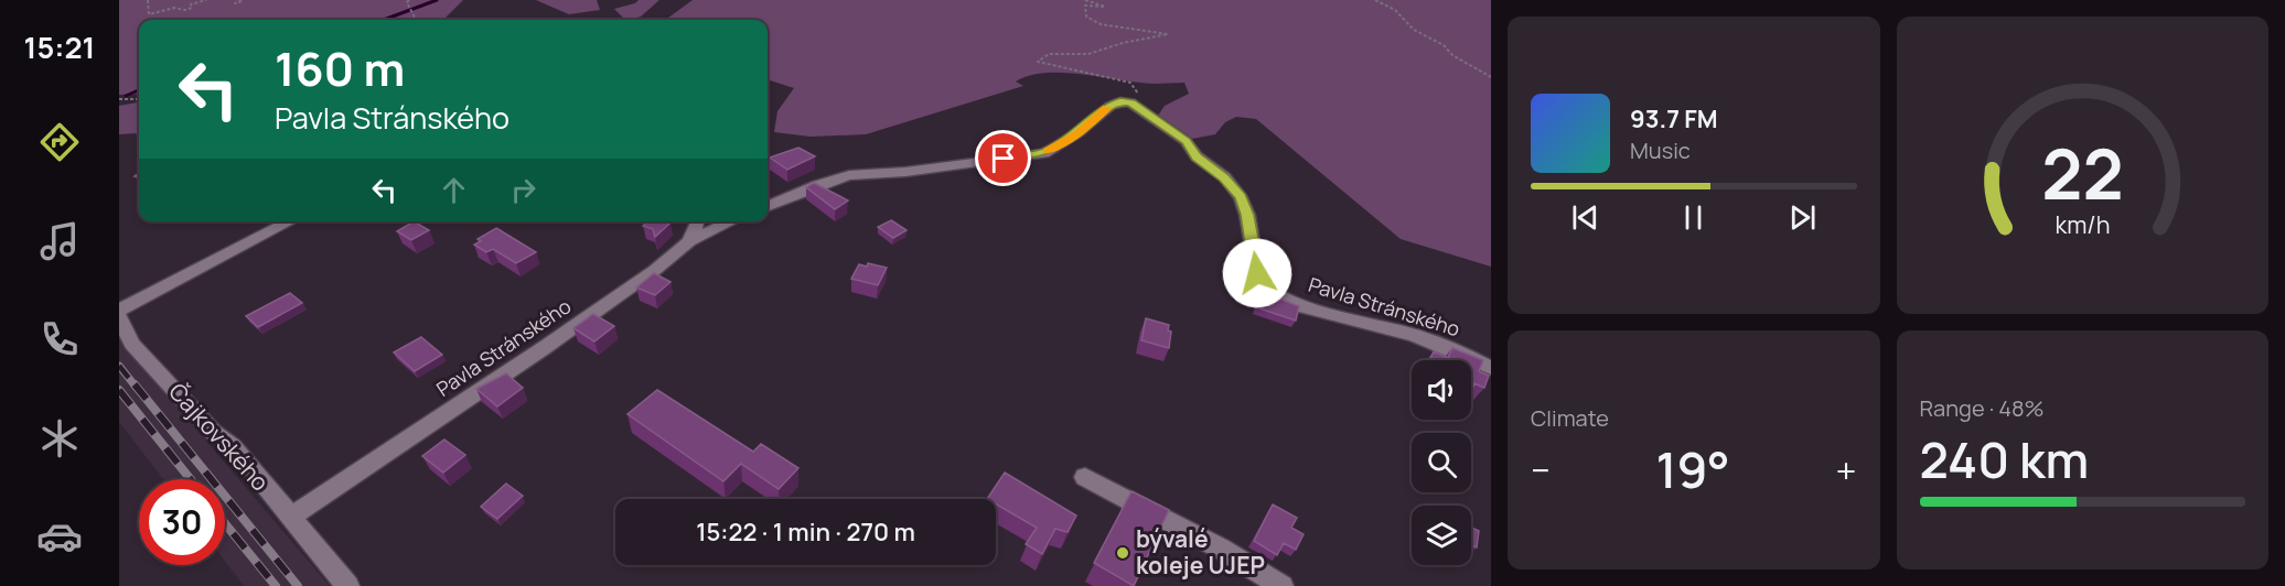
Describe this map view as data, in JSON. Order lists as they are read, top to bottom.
{
  "streets": {
    "street": ["Pavla Stránského", "Čajkovského"]
  },
  "crossings": [
    ["Pavla Stránského", "Čajkovského"]
  ],
  "places": ["bývalé koleje UJEP"],
  "page": {
    "tabs": "15:21",
    "turn": ["160 m", "Pavla Stránského"],
    "song": ["93.7 FM", "Music"],
    "tile": [
      "Climate",
      ["Range · 48%", "240 km"]
    ],
    "heat": ["−", "19°", "+"],
    "limit": "30",
    "trip": "15:22 · 1 min · 270 m",
    "gauge": ["22", "km/h"]
  }
}
